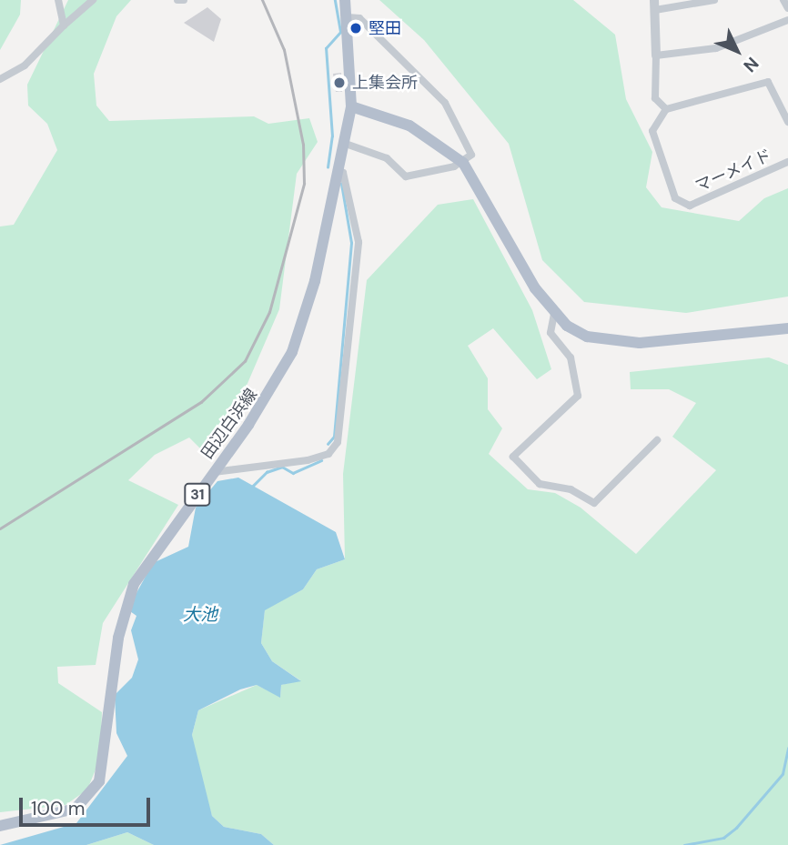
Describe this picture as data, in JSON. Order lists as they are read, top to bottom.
{
  "streets": {
    "main road": ["田辺白浜線", "31"],
    "street": ["マーメイド"]
  },
  "water": ["大池"],
  "places": ["堅田", "上集会所"],
  "scale_bar": "100 m",
  "north": "bottom right"
}
